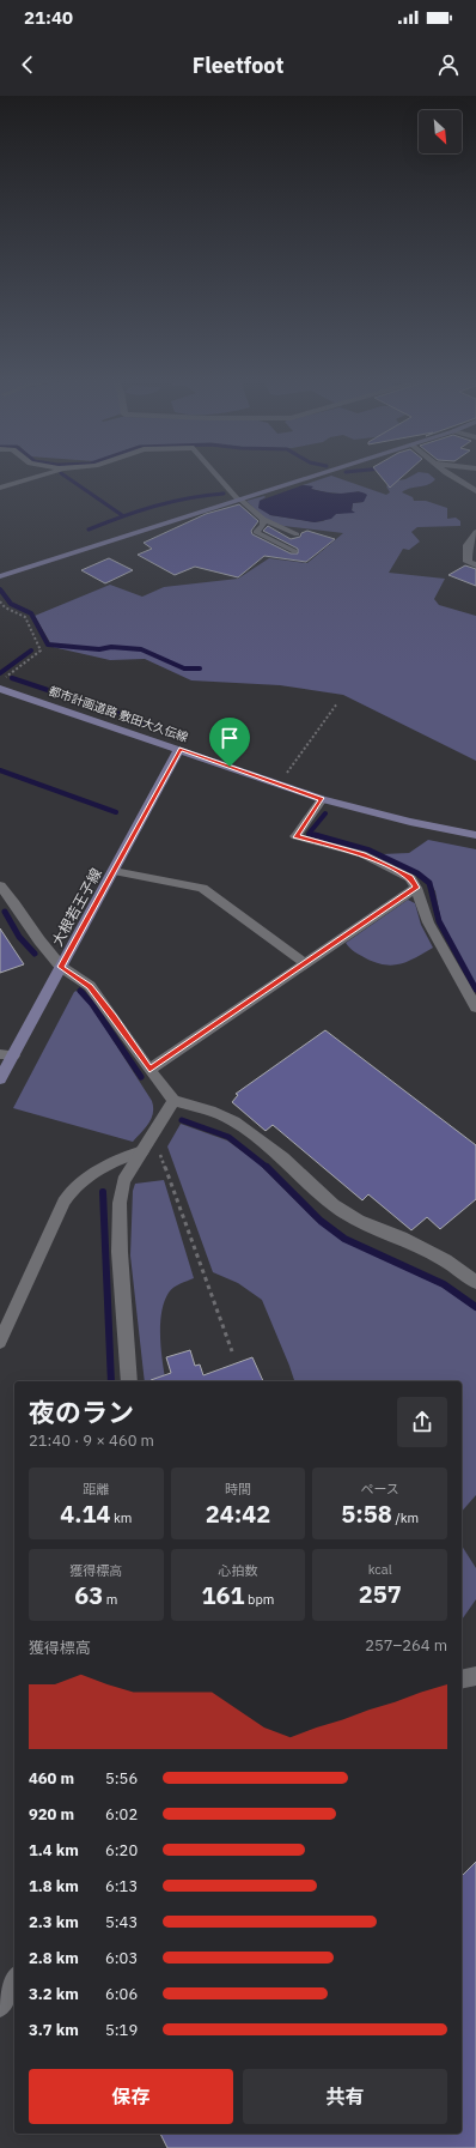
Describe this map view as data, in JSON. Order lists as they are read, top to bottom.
{
  "streets": {
    "street": ["都市計画道路 敷田大久伝線", "大根若王子線"]
  },
  "crossings": [
    ["都市計画道路 敷田大久伝線", "大根若王子線"]
  ],
  "north": "bottom right",
  "page": {
    "status": "21:40",
    "header": "Fleetfoot",
    "heading": ["夜のラン", "21:40 · 9 × 460 m"],
    "stats": [
      ["距離", "4.14 km"],
      ["時間", "24:42"],
      ["ペース", "5:58 /km"],
      ["獲得標高", "63 m"],
      ["心拍数", "161 bpm"],
      ["kcal", "257"]
    ],
    "chart": ["獲得標高", "257–264 m"],
    "list": [
      {
        "name": "460 m",
        "note": "5:56"
      },
      {
        "name": "920 m",
        "note": "6:02"
      },
      {
        "name": "1.4 km",
        "note": "6:20"
      },
      {
        "name": "1.8 km",
        "note": "6:13"
      },
      {
        "name": "2.3 km",
        "note": "5:43"
      },
      {
        "name": "2.8 km",
        "note": "6:03"
      },
      {
        "name": "3.2 km",
        "note": "6:06"
      },
      {
        "name": "3.7 km",
        "note": "5:19"
      }
    ],
    "buttons": ["保存", "共有"]
  }
}
